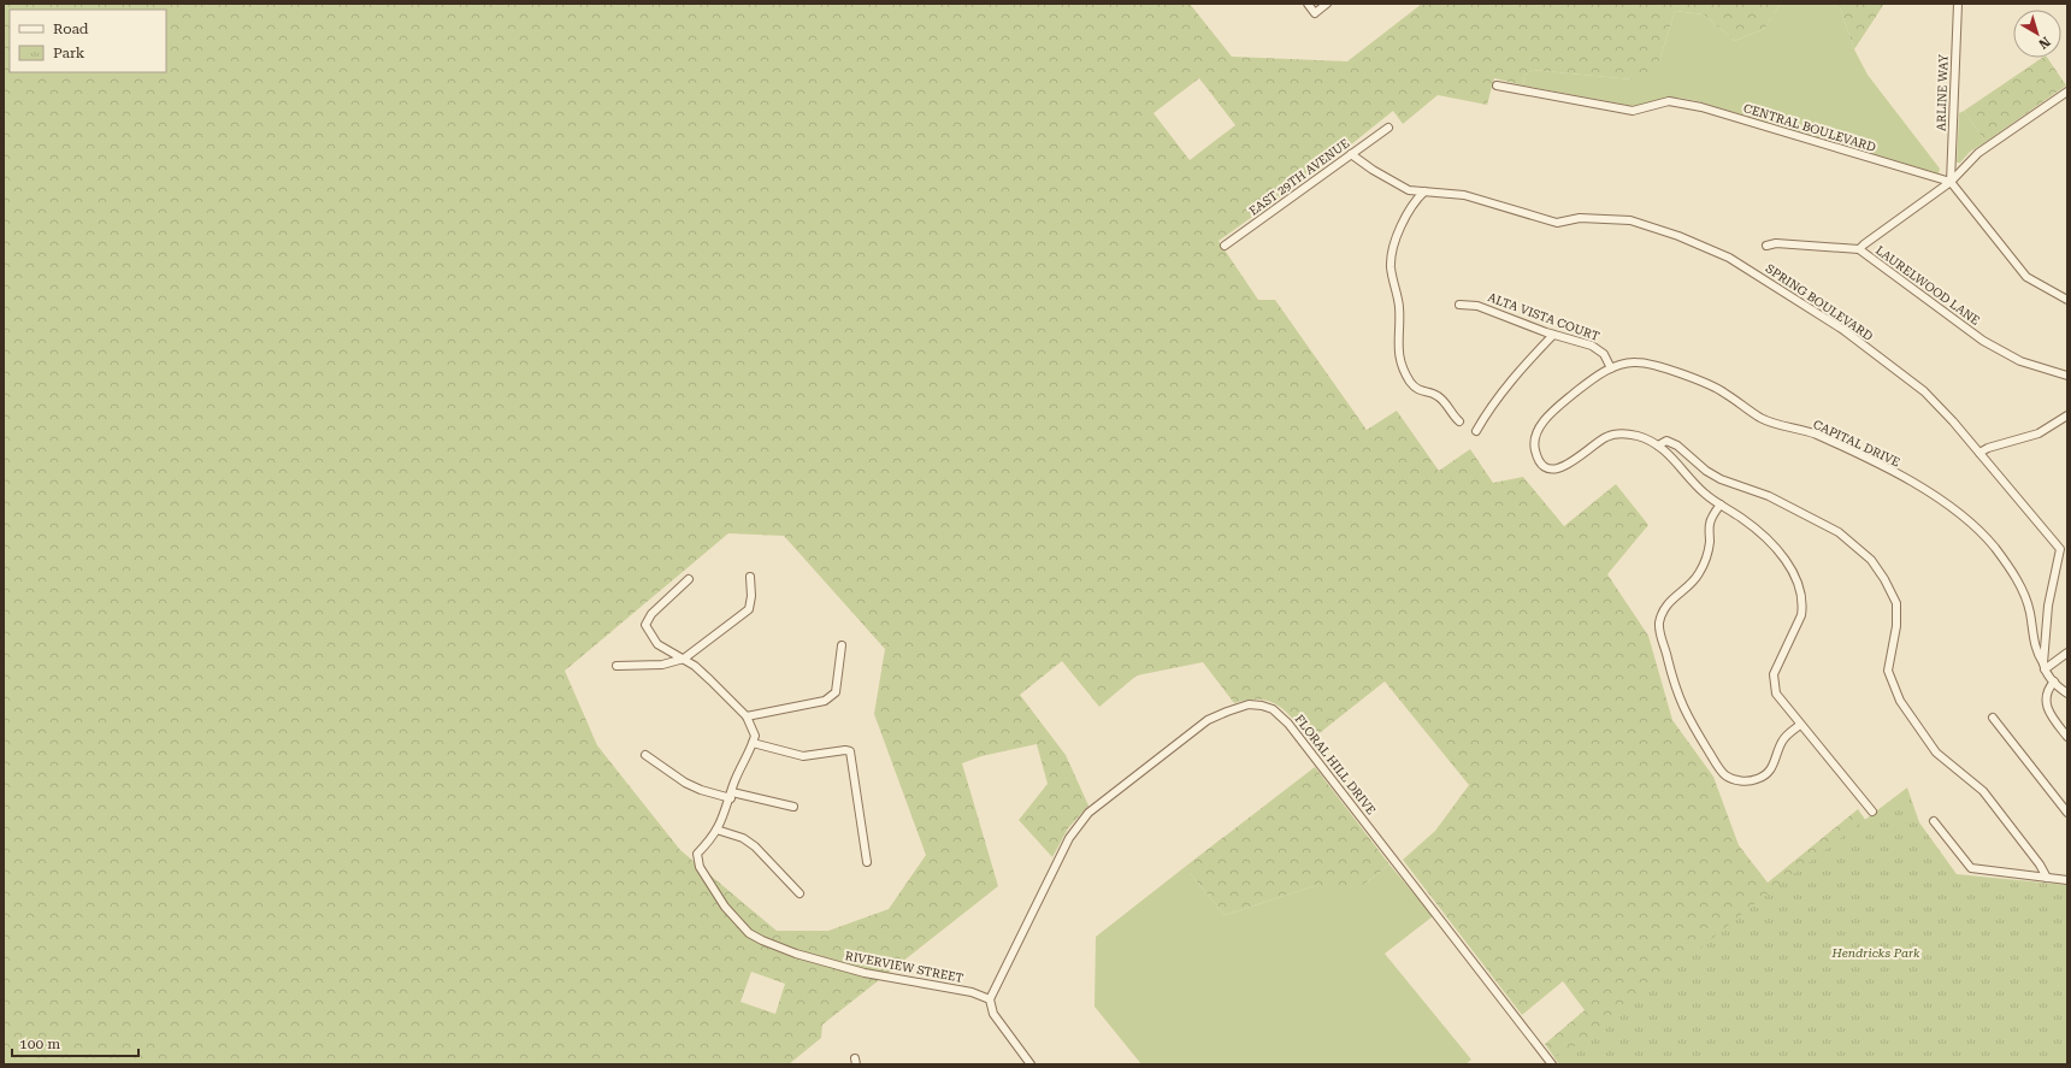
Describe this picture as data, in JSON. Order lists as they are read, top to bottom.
{
  "streets": {
    "street": [
      "ARLINE WAY",
      "CENTRAL BOULEVARD",
      "EAST 29TH AVENUE",
      "LAURELWOOD LANE",
      "SPRING BOULEVARD",
      "ALTA VISTA COURT",
      "CAPITAL DRIVE",
      "FLORAL HILL DRIVE",
      "RIVERVIEW STREET"
    ]
  },
  "crossings": [
    ["ARLINE WAY", "CENTRAL BOULEVARD"],
    ["EAST 29TH AVENUE", "SPRING BOULEVARD"],
    ["ALTA VISTA COURT", "CAPITAL DRIVE"],
    ["FLORAL HILL DRIVE", "RIVERVIEW STREET"]
  ],
  "parks": ["Hendricks Park"],
  "legend": ["Road", "Park"],
  "scale_bar": "100 m",
  "north": "bottom right"
}
